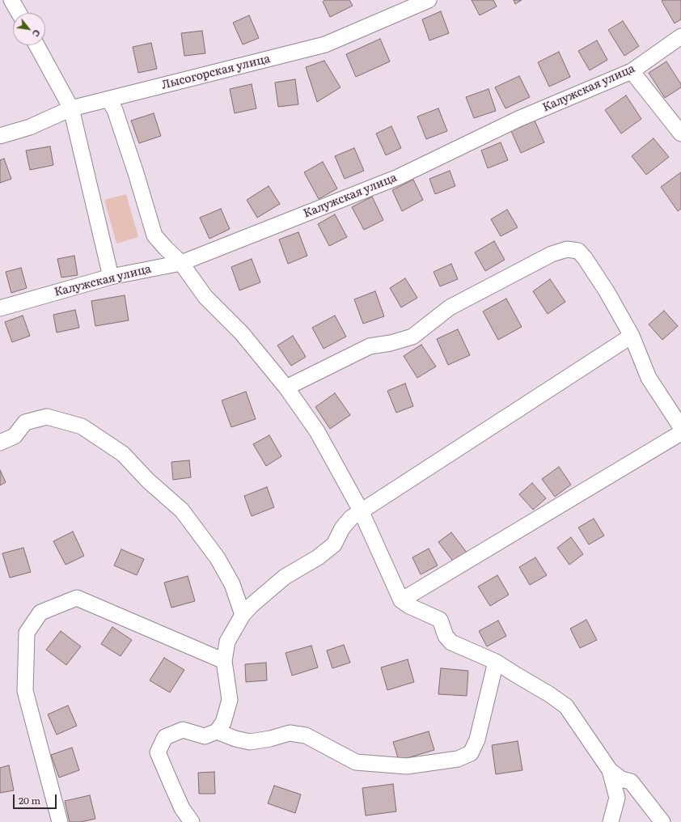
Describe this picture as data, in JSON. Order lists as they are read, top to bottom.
{
  "streets": {
    "street": ["Лысогорская улица", "Калужская улица"]
  },
  "scale_bar": "20 m",
  "north": "bottom right"
}
